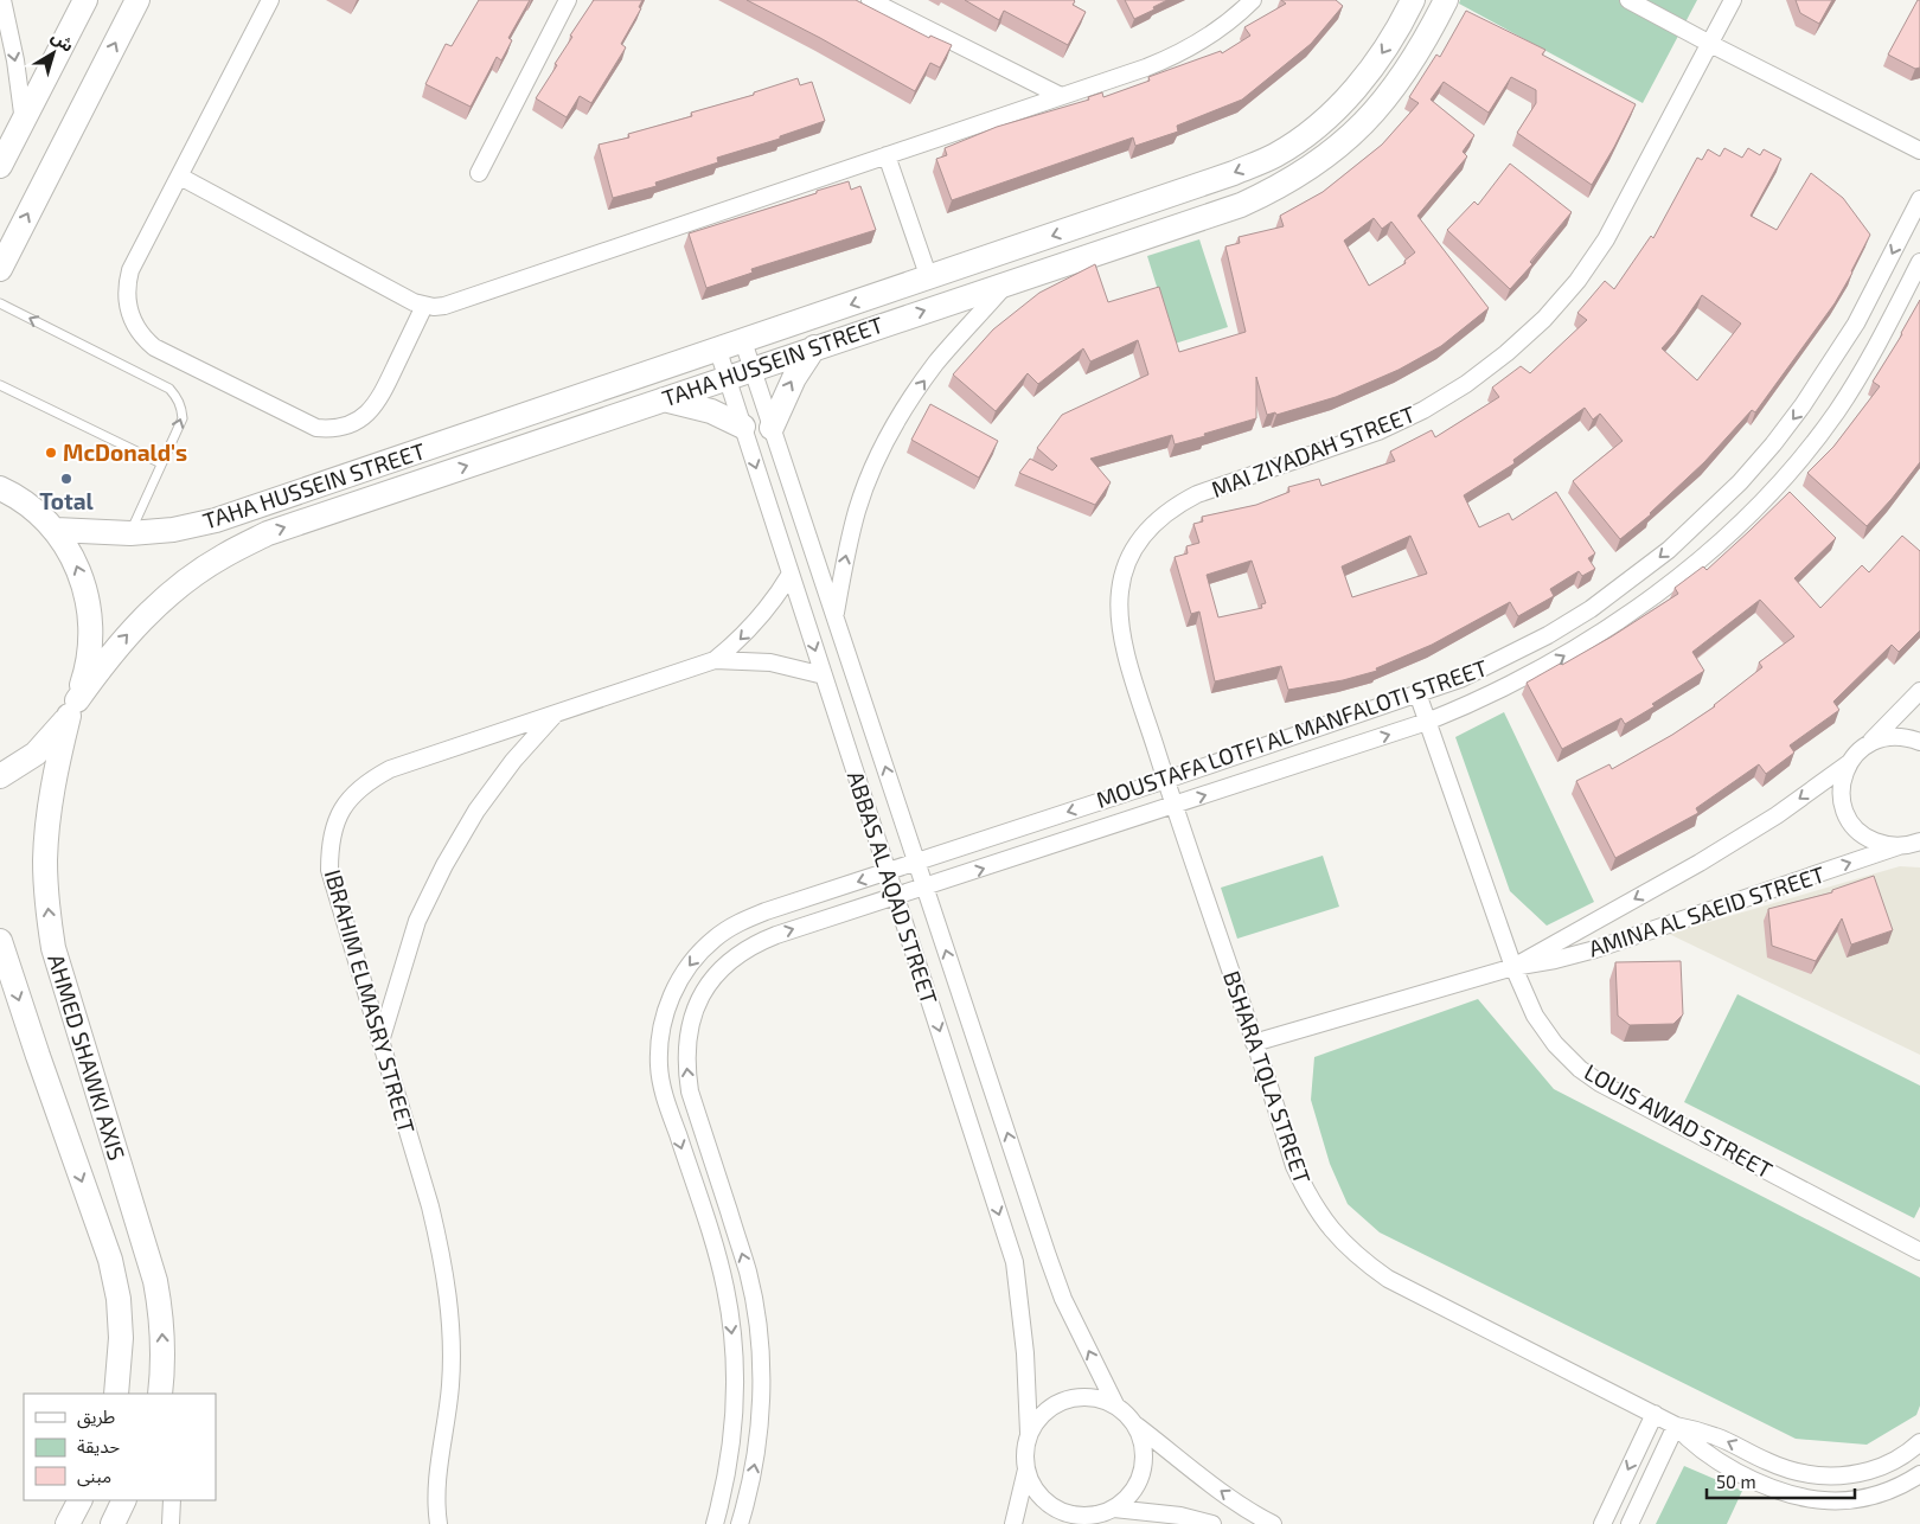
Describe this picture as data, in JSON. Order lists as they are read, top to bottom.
{
  "streets": {
    "street": [
      "TAHA HUSSEIN STREET",
      "MAI ZIYADAH STREET",
      "MOUSTAFA LOTFI AL MANFALOTI STREET",
      "ABBAS AL AQAD STREET",
      "AMINA AL SAEID STREET",
      "IBRAHIM ELMASRY STREET",
      "AHMED SHAWKI AXIS",
      "BSHARA TQLA STREET",
      "LOUIS AWAD STREET"
    ]
  },
  "crossings": [
    ["TAHA HUSSEIN STREET", "ABBAS AL AQAD STREET"],
    ["TAHA HUSSEIN STREET", "AHMED SHAWKI AXIS"],
    ["MAI ZIYADAH STREET", "MOUSTAFA LOTFI AL MANFALOTI STREET"],
    ["MAI ZIYADAH STREET", "BSHARA TQLA STREET"],
    ["MOUSTAFA LOTFI AL MANFALOTI STREET", "ABBAS AL AQAD STREET"],
    ["MOUSTAFA LOTFI AL MANFALOTI STREET", "BSHARA TQLA STREET"],
    ["MOUSTAFA LOTFI AL MANFALOTI STREET", "LOUIS AWAD STREET"],
    ["ABBAS AL AQAD STREET", "IBRAHIM ELMASRY STREET"],
    ["AMINA AL SAEID STREET", "BSHARA TQLA STREET"],
    ["AMINA AL SAEID STREET", "LOUIS AWAD STREET"]
  ],
  "places": ["McDonald's", "Total"],
  "legend": ["طريق", "حديقة", "مبنى"],
  "scale_bar": "50 m",
  "north": "top right"
}
